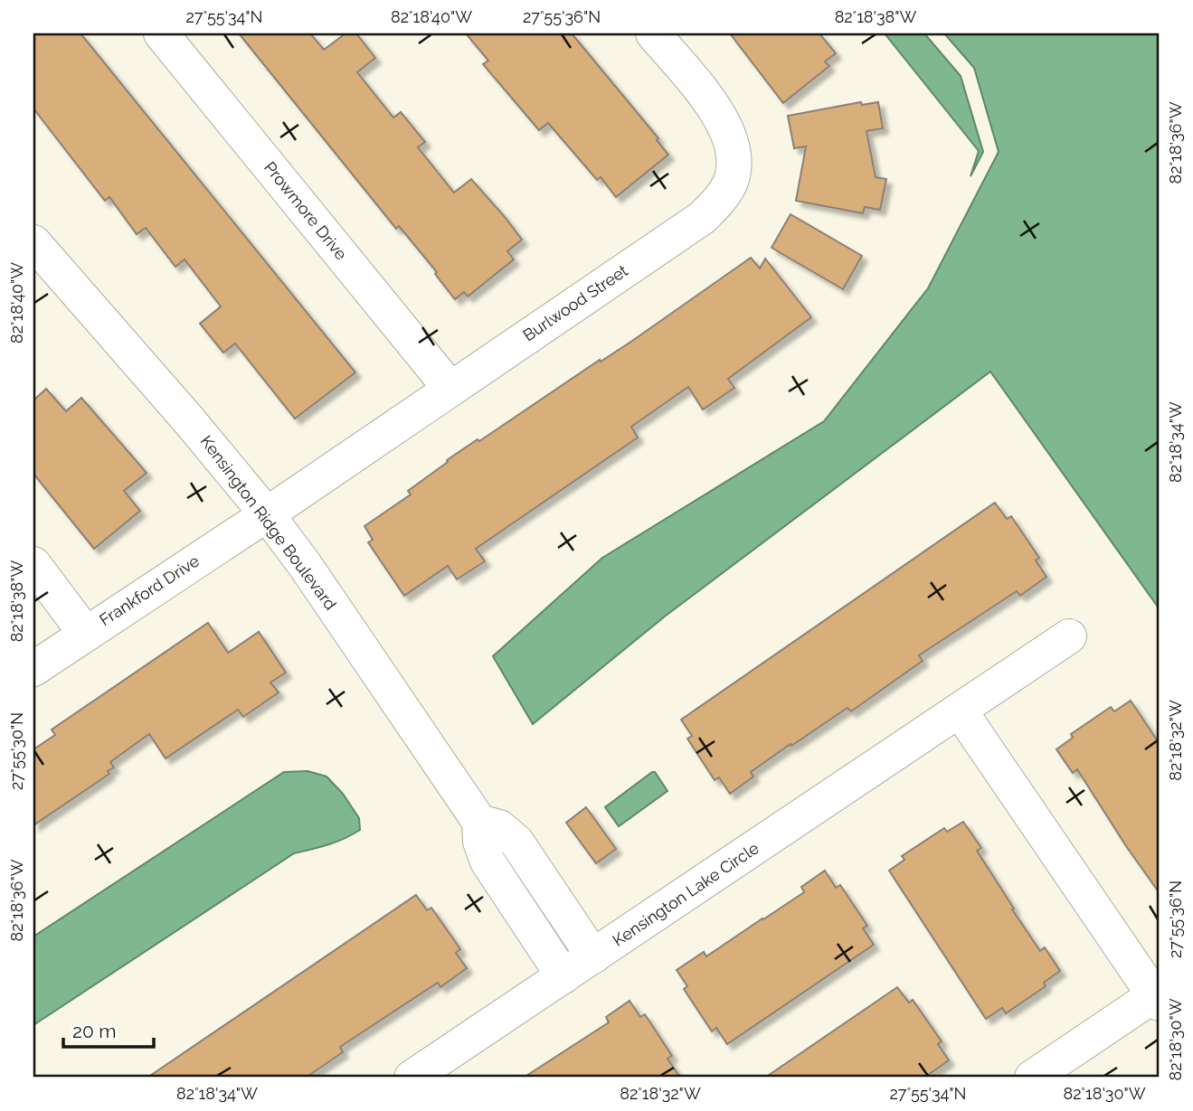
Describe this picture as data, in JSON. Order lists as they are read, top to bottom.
{
  "streets": {
    "street": [
      "Prowmore Drive",
      "Burlwood Street",
      "Kensington Ridge Boulevard",
      "Frankford Drive",
      "Kensington Lake Circle"
    ]
  },
  "crossings": [
    ["Prowmore Drive", "Burlwood Street"],
    ["Burlwood Street", "Kensington Ridge Boulevard"],
    ["Burlwood Street", "Frankford Drive"],
    ["Kensington Ridge Boulevard", "Frankford Drive"],
    ["Kensington Ridge Boulevard", "Kensington Lake Circle"]
  ],
  "scale_bar": "20 m",
  "coordinates": [
    "27°55'34\"N",
    "82°18'40\"W",
    "27°55'36\"N",
    "82°18'38\"W",
    "82°18'36\"W",
    "82°18'34\"W",
    "82°18'32\"W",
    "27°55'30\"N",
    "82°18'30\"W"
  ]
}
